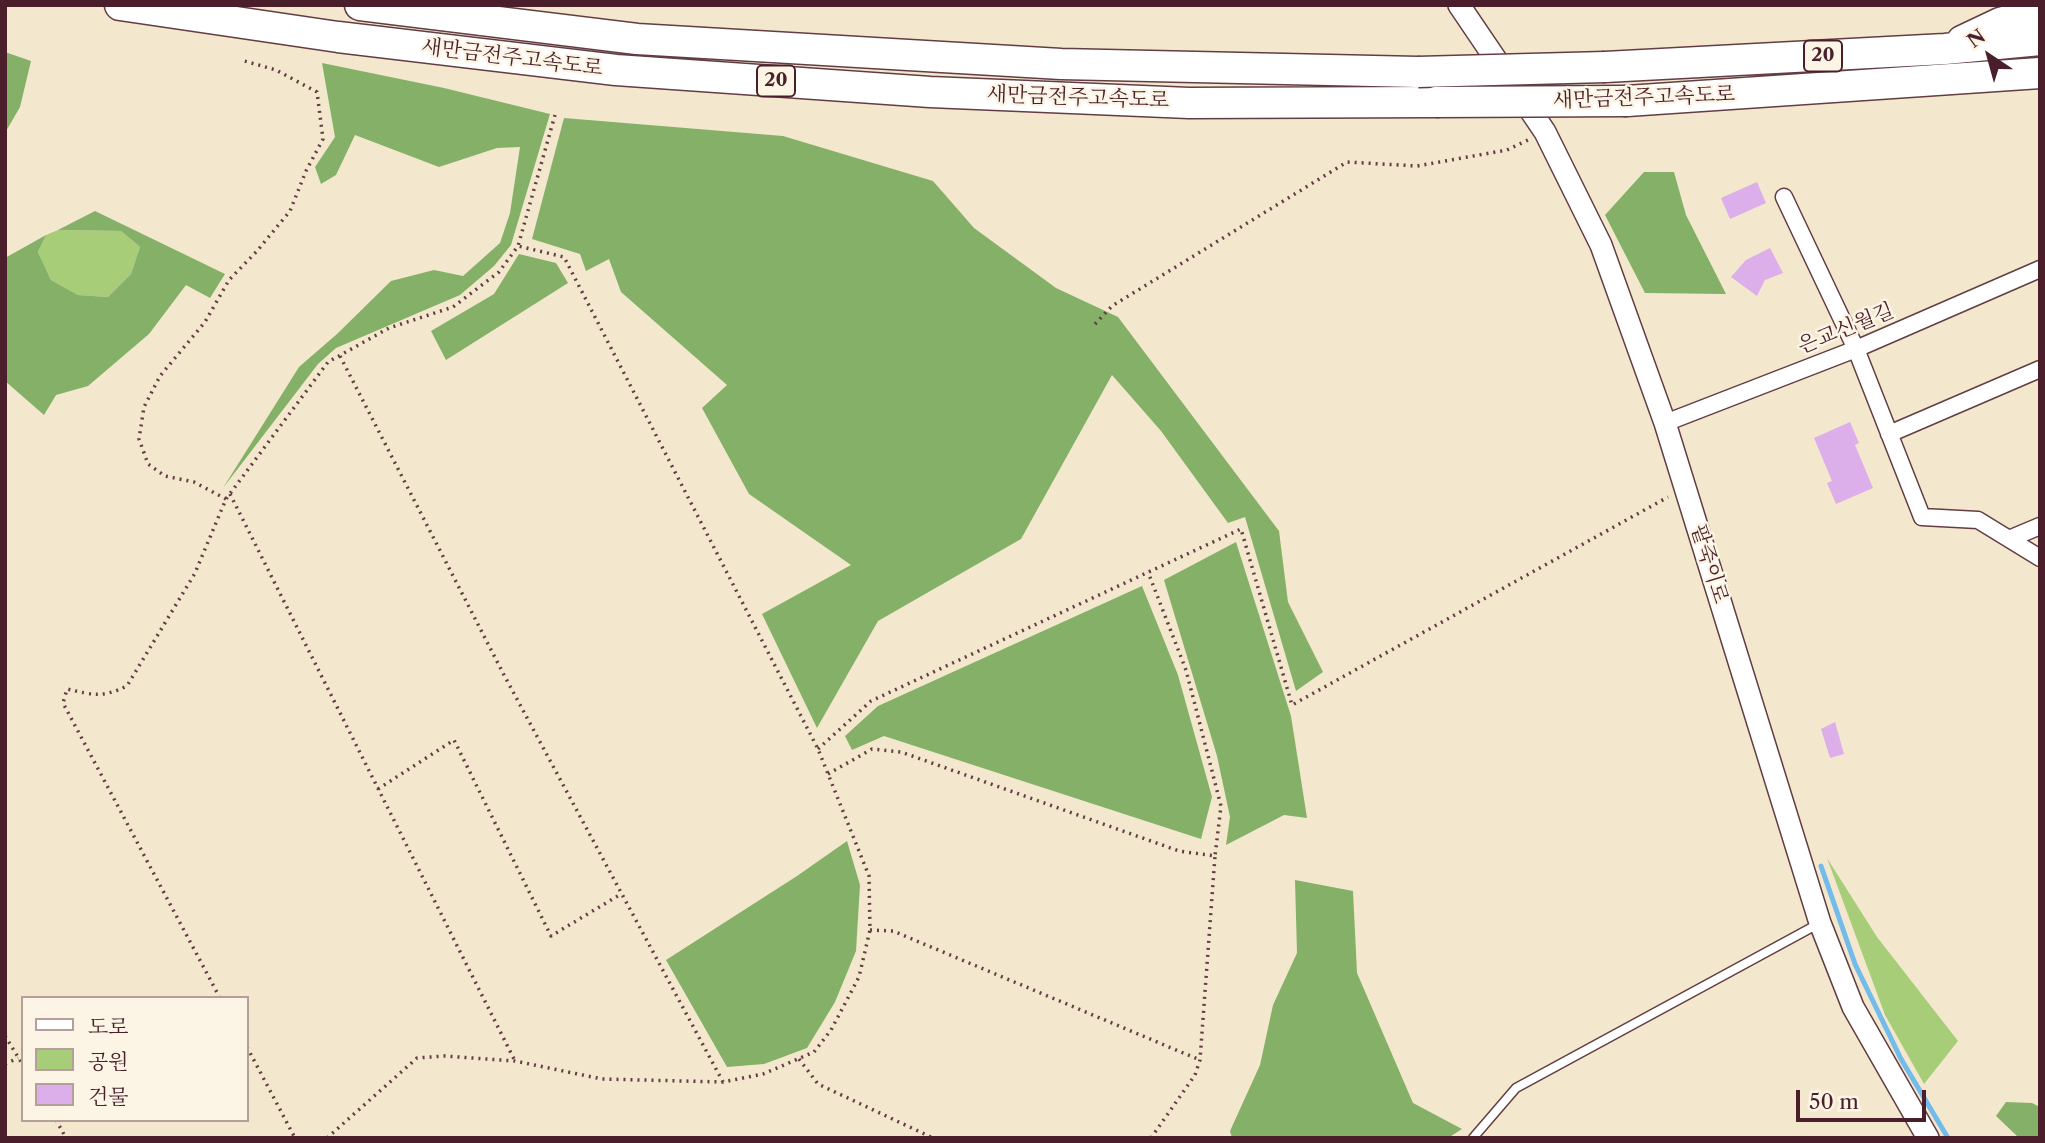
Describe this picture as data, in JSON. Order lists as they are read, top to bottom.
{
  "streets": {
    "highway": ["20", "새만금전주고속도로"],
    "street": ["은교신월길", "팥죽이로"]
  },
  "crossings": [
    ["은교신월길", "팥죽이로"]
  ],
  "legend": ["도로", "공원", "건물"],
  "scale_bar": "50 m",
  "north": "top left"
}
